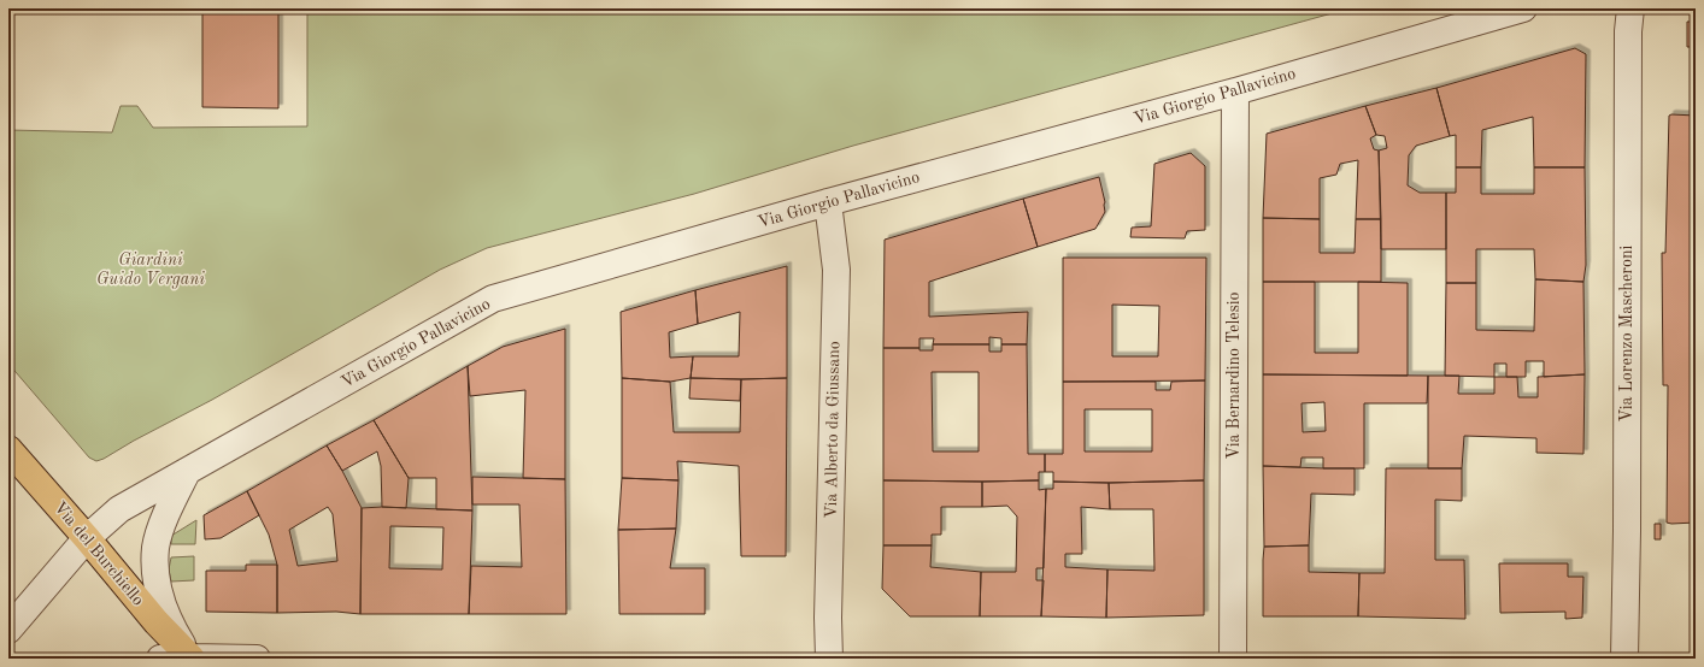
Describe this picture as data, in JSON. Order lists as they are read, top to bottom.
{
  "streets": {
    "main road": ["Via del Burchiello"],
    "street": [
      "Via Giorgio Pallavicino",
      "Via Lorenzo Mascheroni",
      "Via Bernardino Telesio",
      "Via Alberto da Giussano"
    ]
  },
  "crossings": [
    ["Via Giorgio Pallavicino", "Via Bernardino Telesio"],
    ["Via Giorgio Pallavicino", "Via Alberto da Giussano"],
    ["Via Giorgio Pallavicino", "Via del Burchiello"]
  ],
  "parks": ["Giardini Guido Vergani"]
}
